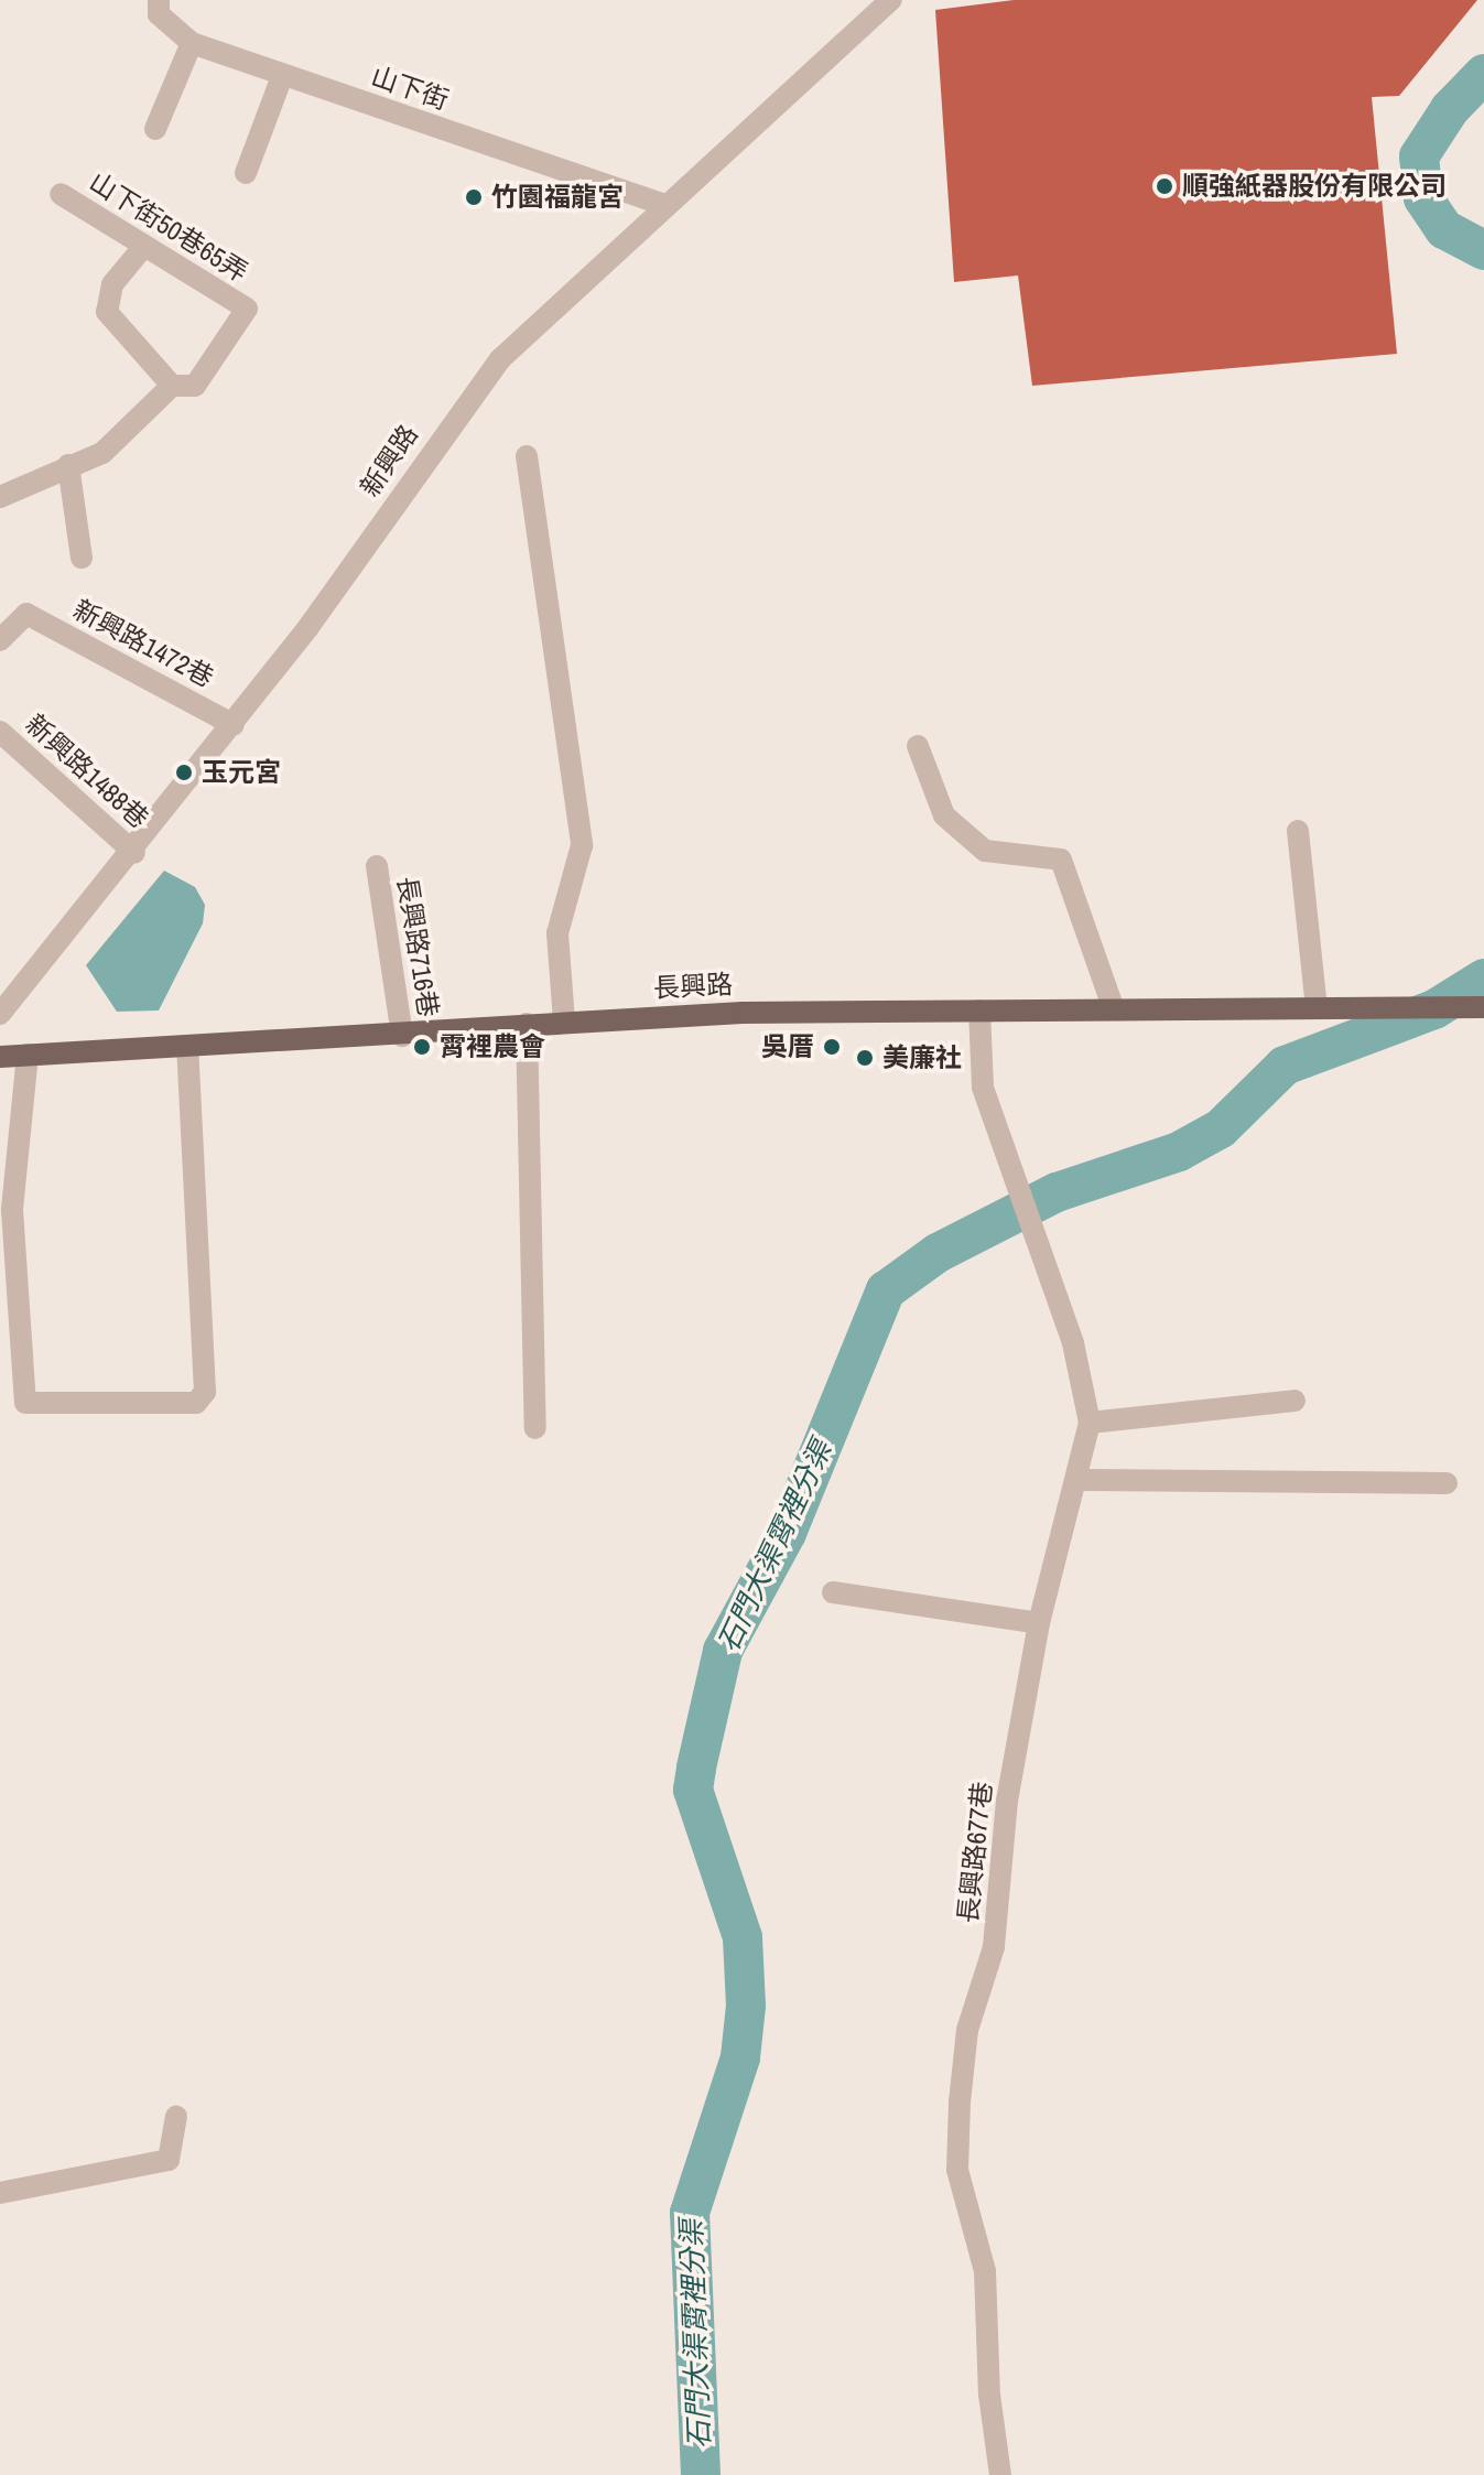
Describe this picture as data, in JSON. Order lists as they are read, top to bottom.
{
  "streets": {
    "main road": ["長興路"],
    "street": [
      "山下街",
      "山下街50巷65弄",
      "新興路",
      "新興路1472巷",
      "新興路1488巷",
      "長興路716巷",
      "長興路677巷"
    ]
  },
  "crossings": [
    ["山下街", "新興路"],
    ["新興路", "新興路1472巷"],
    ["新興路", "新興路1488巷"],
    ["長興路716巷", "長興路"],
    ["長興路", "長興路677巷"]
  ],
  "water": ["石門大渠霄裡分渠"],
  "places": [
    "順強紙器股份有限公司",
    "竹園福龍宮",
    "玉元宮",
    "霄裡農會",
    "吳厝",
    "美廉社"
  ]
}
